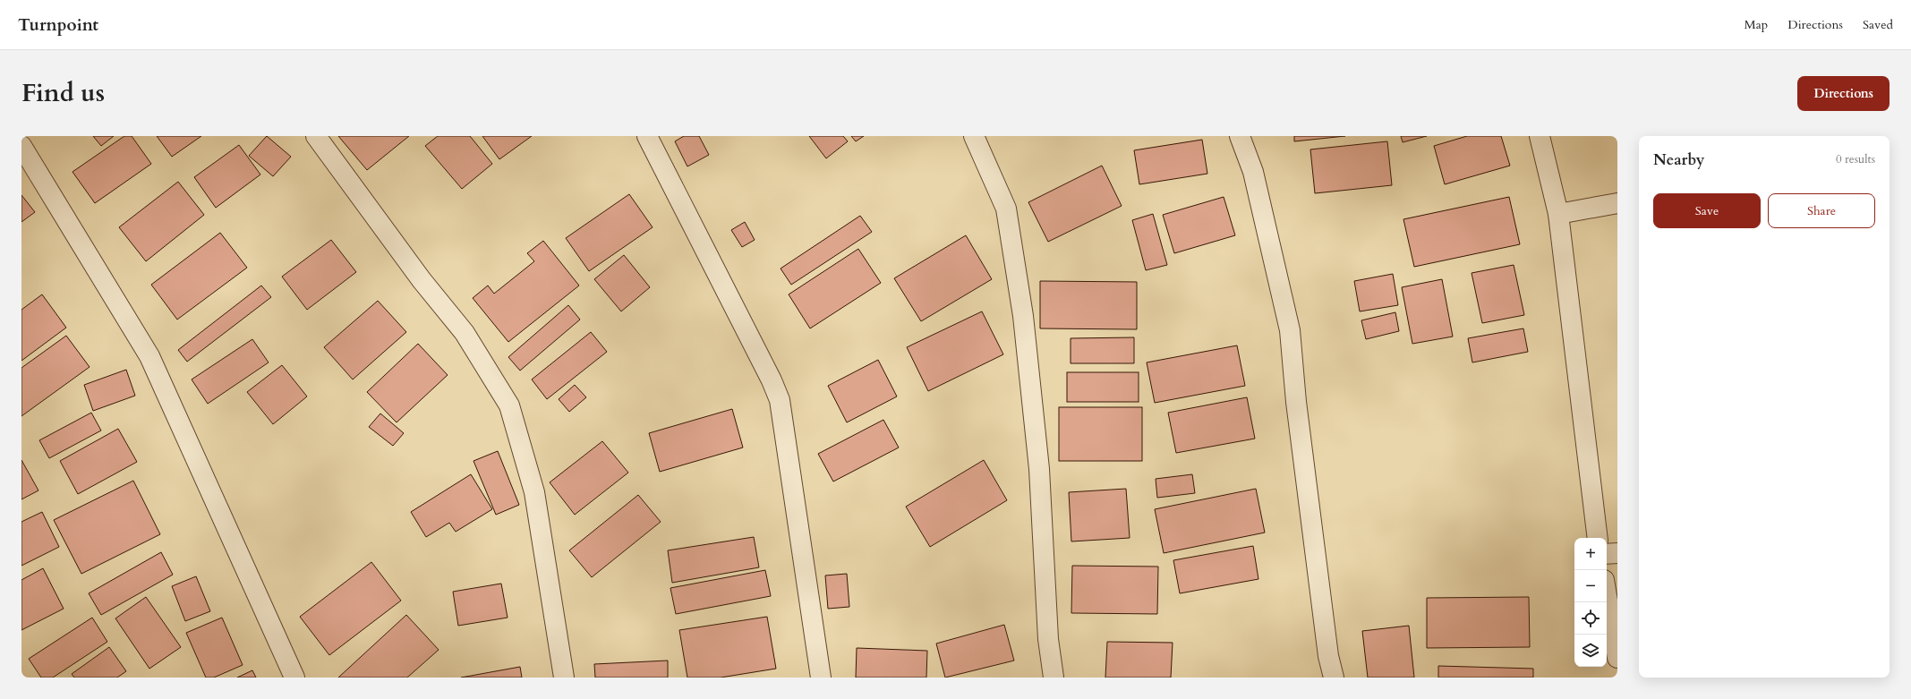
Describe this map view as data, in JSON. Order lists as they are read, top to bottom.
{
  "page": {
    "header": "Turnpoint",
    "nav": ["Map", "Directions", "Saved"],
    "title": "Find us",
    "buttons": [
      "Directions",
      ["Save", "Share"]
    ],
    "heading": ["Nearby", "0 results"],
    "map_buttons": ["+", "−"]
  }
}
